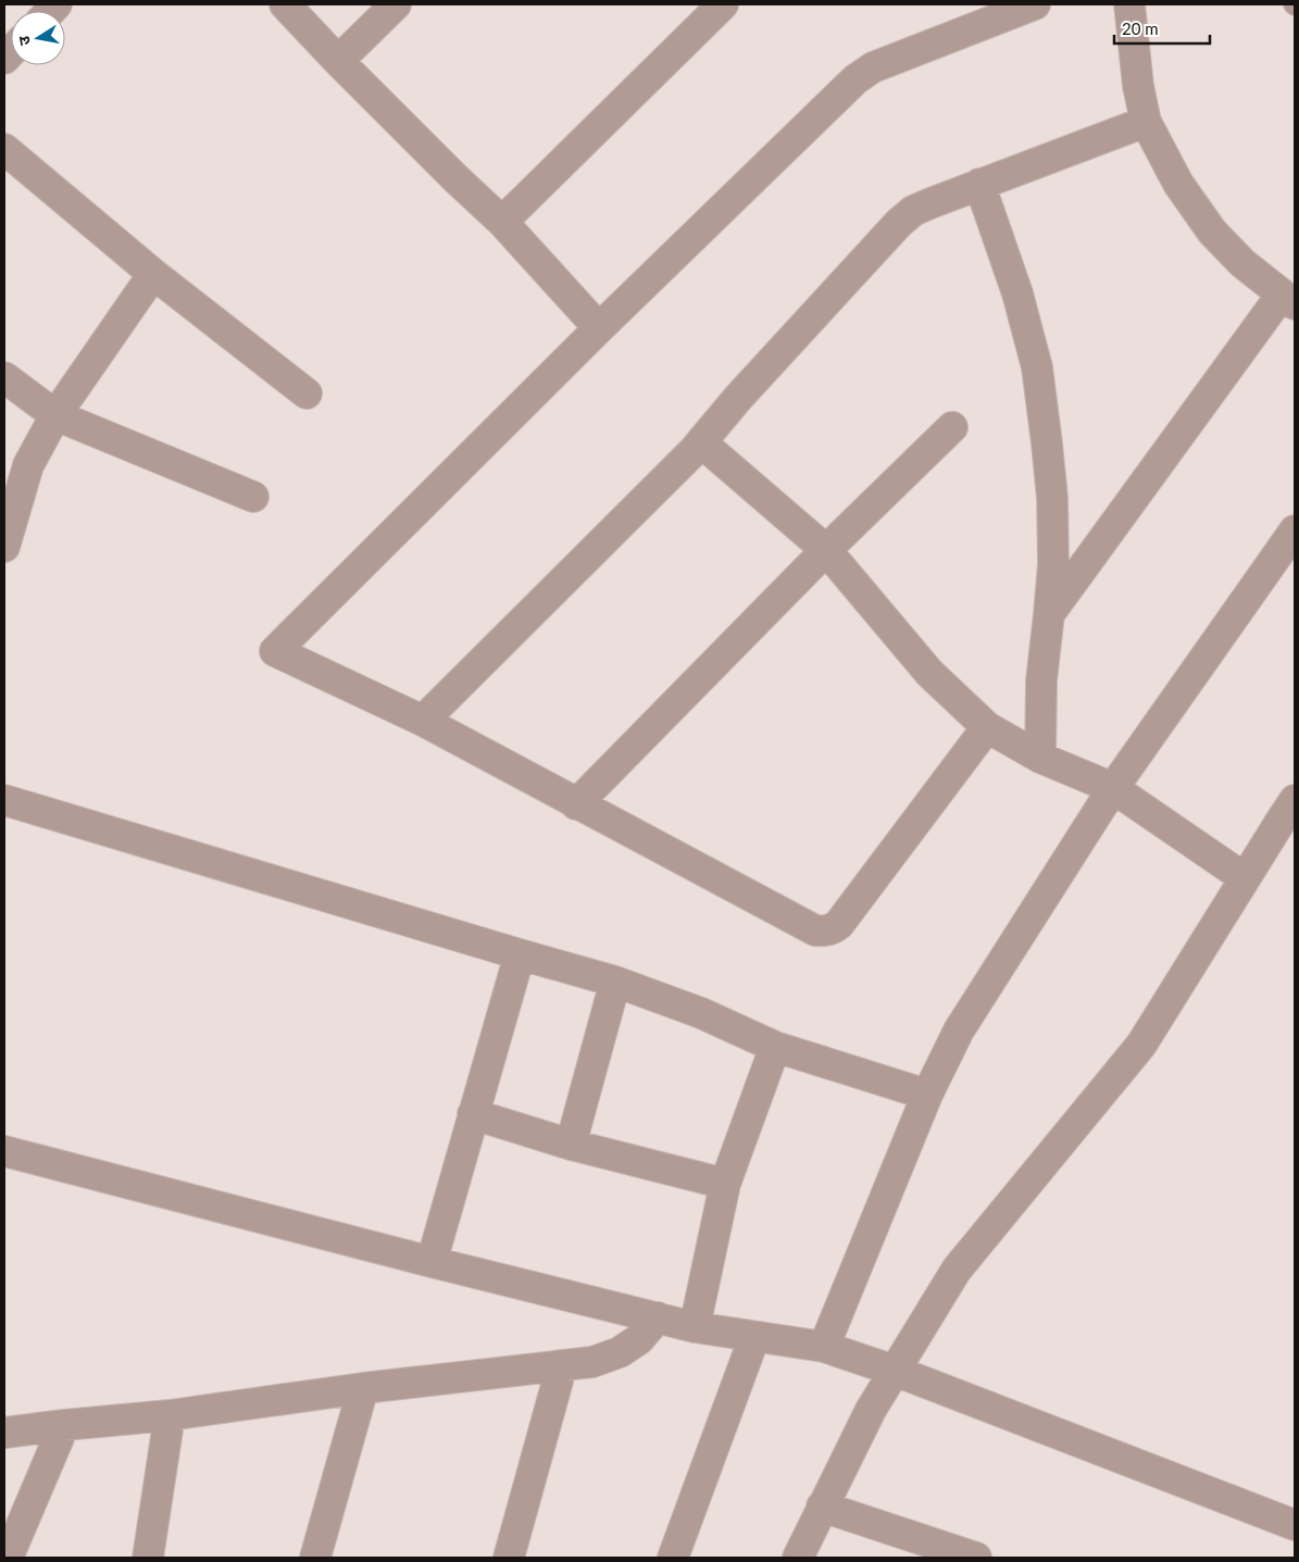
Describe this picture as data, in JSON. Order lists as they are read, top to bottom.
{
  "scale_bar": "20 m",
  "north": "left"
}
